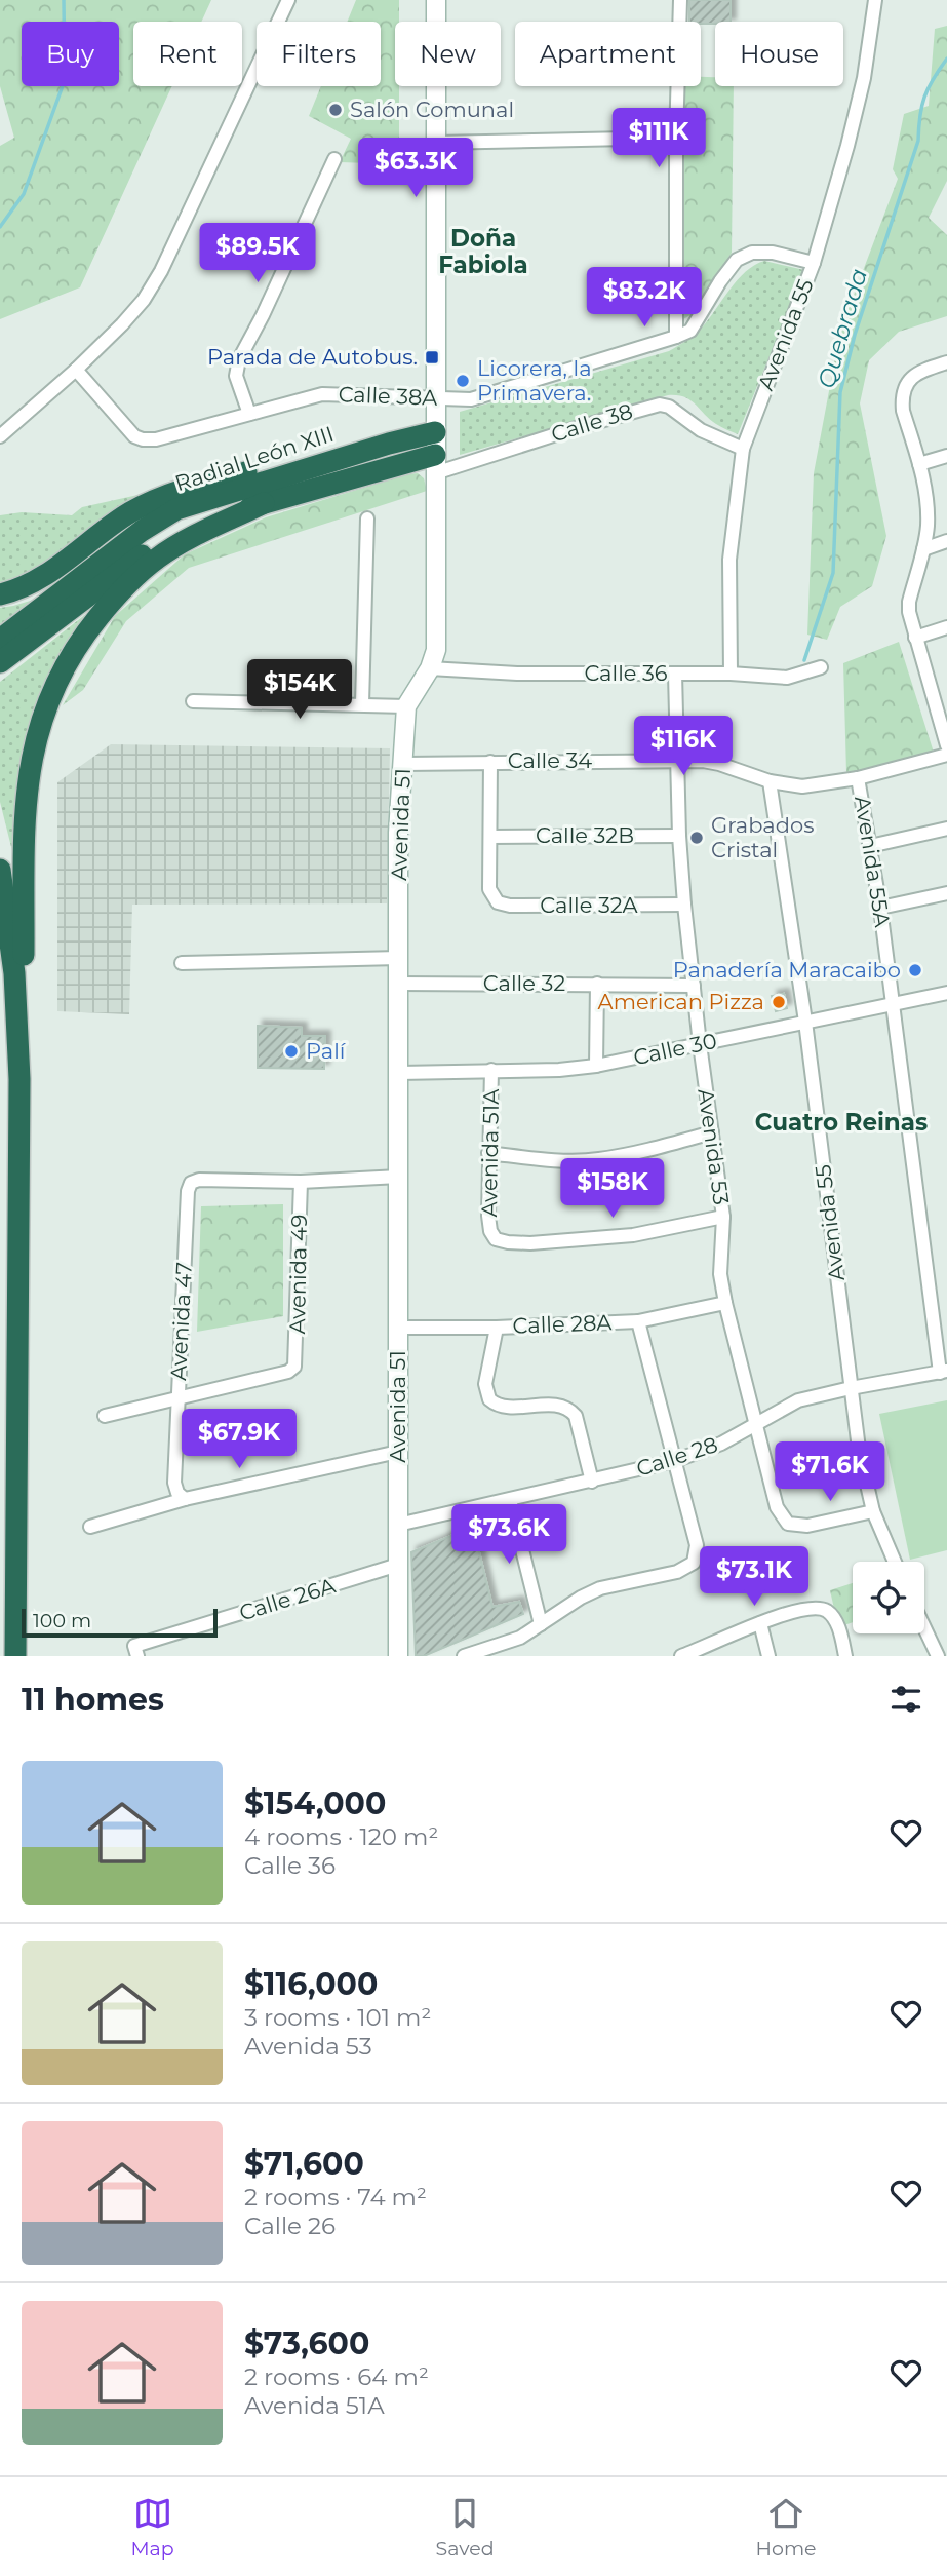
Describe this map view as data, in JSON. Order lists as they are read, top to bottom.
{
  "streets": {
    "highway": ["Radial León XIII"],
    "street": [
      "Avenida 55",
      "Calle 38A",
      "Calle 38",
      "Calle 36",
      "Calle 34",
      "Avenida 51",
      "Calle 32B",
      "Avenida 55A",
      "Calle 32A",
      "Calle 32",
      "Calle 30",
      "Avenida 53",
      "Avenida 51A",
      "Avenida 49",
      "Avenida 47",
      "Calle 28A",
      "Calle 28",
      "Calle 26A"
    ]
  },
  "crossings": [
    ["Avenida 55", "Calle 38A"],
    ["Avenida 55", "Calle 38"],
    ["Avenida 55", "Calle 36"],
    ["Avenida 55", "Calle 34"],
    ["Avenida 55", "Calle 30"],
    ["Avenida 55", "Avenida 53"],
    ["Avenida 55", "Calle 28"],
    ["Calle 38A", "Avenida 51"],
    ["Calle 38", "Radial León XIII"],
    ["Calle 38", "Avenida 51"],
    ["Radial León XIII", "Avenida 51"],
    ["Calle 36", "Avenida 51"],
    ["Calle 36", "Avenida 53"],
    ["Calle 34", "Avenida 51"],
    ["Calle 34", "Avenida 55A"],
    ["Calle 34", "Avenida 53"],
    ["Avenida 51", "Calle 32"],
    ["Avenida 51", "Calle 30"],
    ["Avenida 51", "Calle 28A"],
    ["Avenida 51", "Calle 28"],
    ["Avenida 51", "Calle 26A"],
    ["Calle 32B", "Calle 32A"],
    ["Calle 32B", "Avenida 53"],
    ["Avenida 55A", "Calle 30"],
    ["Avenida 55A", "Calle 28"],
    ["Calle 32A", "Avenida 53"],
    ["Calle 32", "Avenida 53"],
    ["Calle 30", "Avenida 53"],
    ["Calle 30", "Avenida 51A"],
    ["Avenida 53", "Avenida 51A"],
    ["Avenida 53", "Calle 28A"],
    ["Avenida 53", "Calle 28"],
    ["Avenida 49", "Avenida 47"]
  ],
  "districts": ["Doña Fabiola", "Cuatro Reinas"],
  "water": ["Quebrada"],
  "places": {
    "other": [
      "Salón Comunal",
      "Licorera, la Primavera.",
      "Grabados Cristal",
      "Panadería Maracaibo",
      "American Pizza",
      "Palí"
    ],
    "transit": ["Parada de Autobus."]
  },
  "scale_bar": "100 m",
  "page": {
    "chip": [
      "Buy",
      "Rent",
      "Filters",
      "New",
      "Apartment",
      "House"
    ],
    "price": [
      "$111K",
      "$63.3K",
      "$89.5K",
      "$83.2K",
      "$154K",
      "$116K",
      "$158K",
      "$67.9K",
      "$71.6K",
      "$73.6K",
      "$73.1K"
    ],
    "scale": "100 m",
    "heading": "11 homes",
    "list": [
      {
        "name": "$154,000",
        "note": "4 rooms · 120 m² · Calle 36"
      },
      {
        "name": "$116,000",
        "note": "3 rooms · 101 m² · Avenida 53"
      },
      {
        "name": "$71,600",
        "note": "2 rooms · 74 m² · Calle 26"
      },
      {
        "name": "$73,600",
        "note": "2 rooms · 64 m² · Avenida 51A"
      }
    ],
    "tabs": ["Map", "Saved", "Home"]
  }
}
